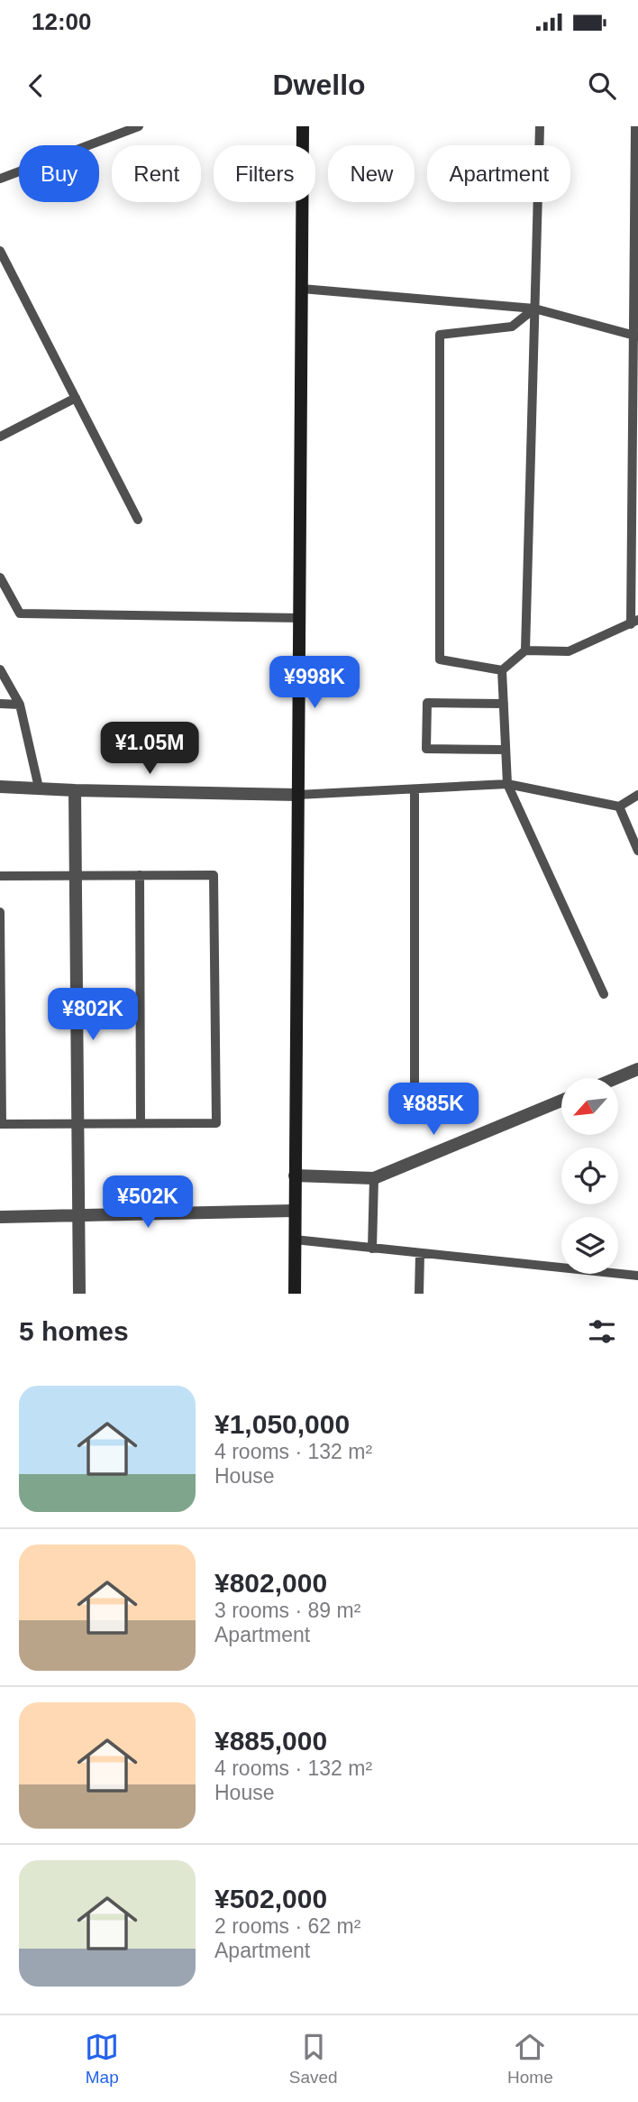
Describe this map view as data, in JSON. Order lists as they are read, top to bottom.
{
  "north": "bottom left",
  "page": {
    "status": "12:00",
    "header": "Dwello",
    "chip": [
      "Buy",
      "Rent",
      "Filters",
      "New",
      "Apartment"
    ],
    "price": [
      "¥998K",
      "¥1.05M",
      "¥802K",
      "¥885K",
      "¥502K"
    ],
    "heading": "5 homes",
    "list": [
      {
        "name": "¥1,050,000",
        "note": "4 rooms · 132 m² · House"
      },
      {
        "name": "¥802,000",
        "note": "3 rooms · 89 m² · Apartment"
      },
      {
        "name": "¥885,000",
        "note": "4 rooms · 132 m² · House"
      },
      {
        "name": "¥502,000",
        "note": "2 rooms · 62 m² · Apartment"
      }
    ],
    "tabs": ["Map", "Saved", "Home"]
  }
}
